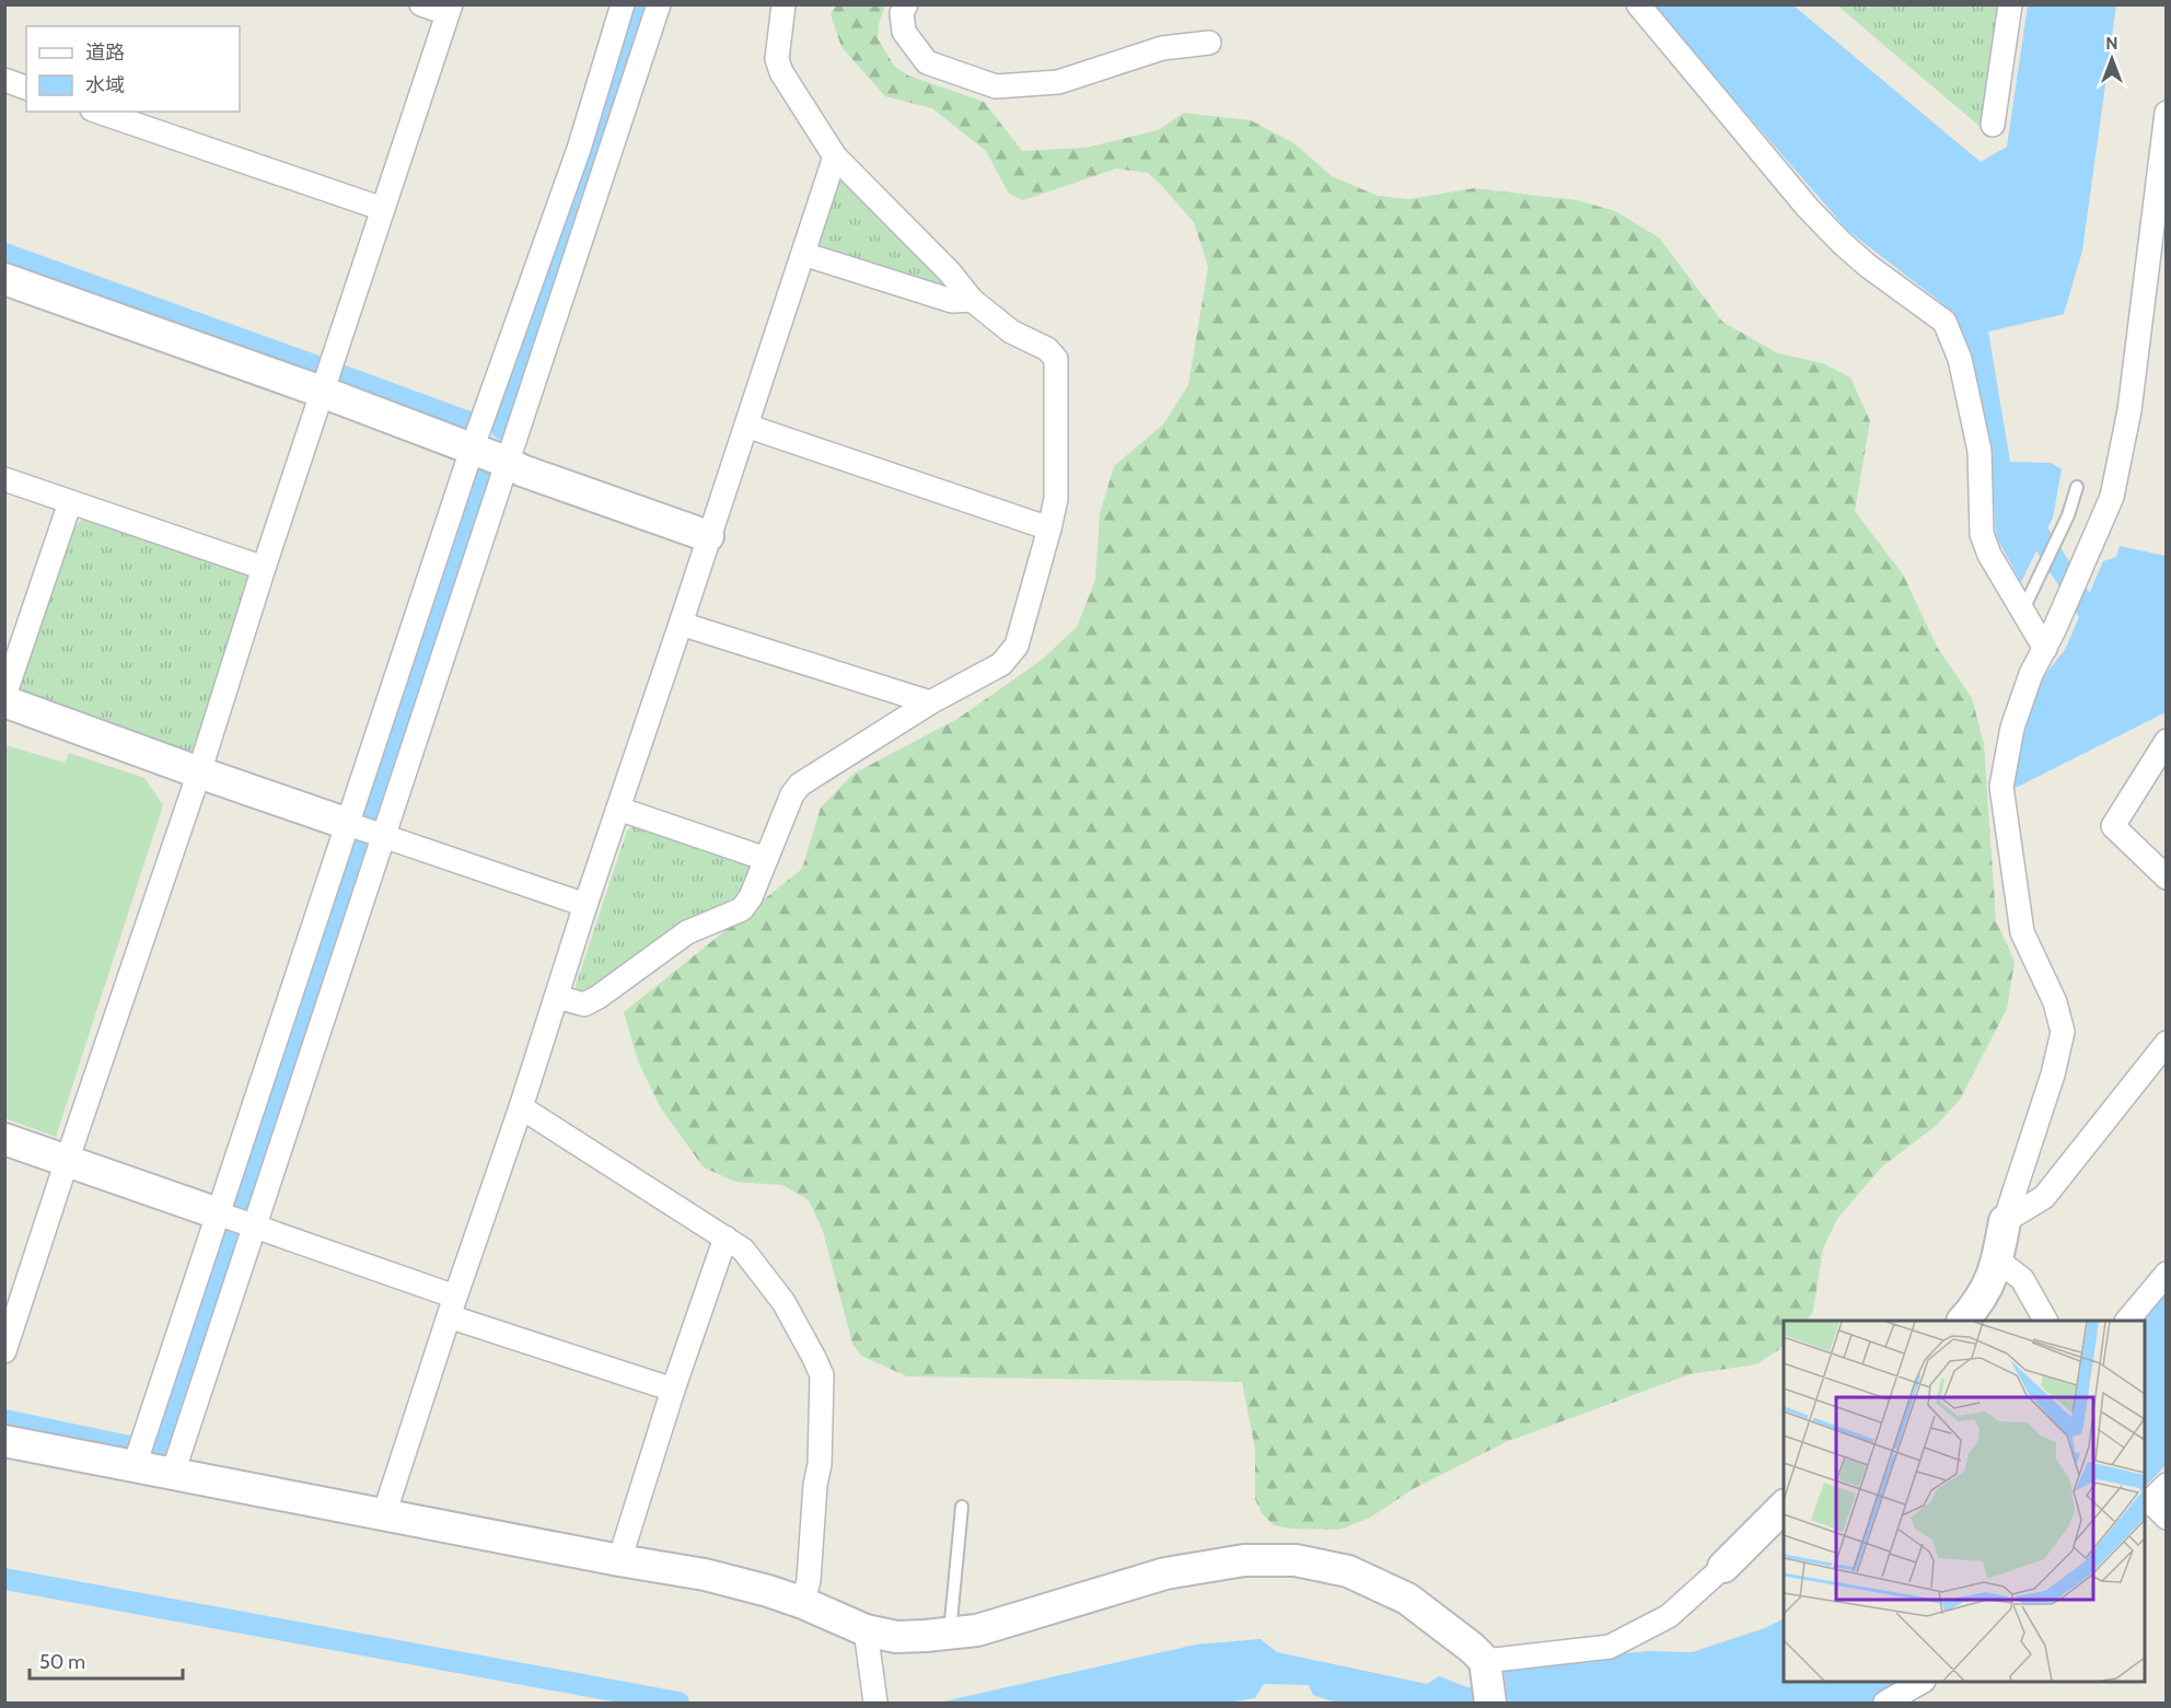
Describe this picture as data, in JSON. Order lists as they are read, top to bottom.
{
  "legend": ["道路", "水域"],
  "scale_bar": "50 m",
  "north": "top"
}
